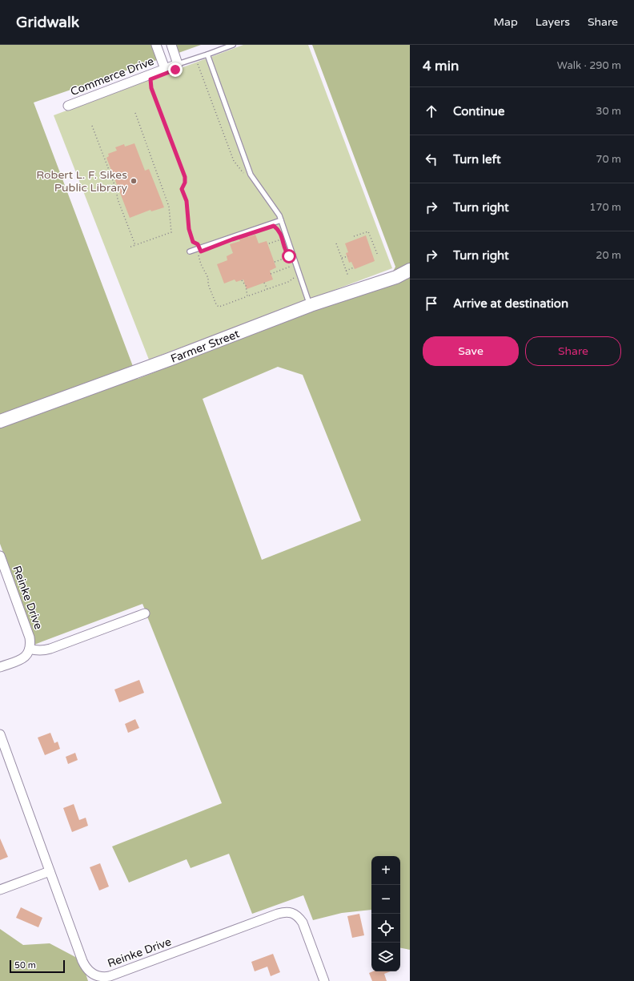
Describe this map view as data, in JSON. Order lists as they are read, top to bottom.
{
  "streets": {
    "street": ["Commerce Drive", "Farmer Street", "Reinke Drive"]
  },
  "places": ["Robert L. F. Sikes Public Library"],
  "scale_bar": "50 m",
  "page": {
    "header": "Gridwalk",
    "nav": ["Map", "Layers", "Share"],
    "heading": ["4 min", "Walk · 290 m"],
    "list": [
      ["Continue", "30 m"],
      ["Turn left", "70 m"],
      ["Turn right", "170 m"],
      ["Turn right", "20 m"],
      "Arrive at destination"
    ],
    "buttons": ["Save", "Share"],
    "map_buttons": ["+", "−"],
    "scale": "50 m"
  }
}
